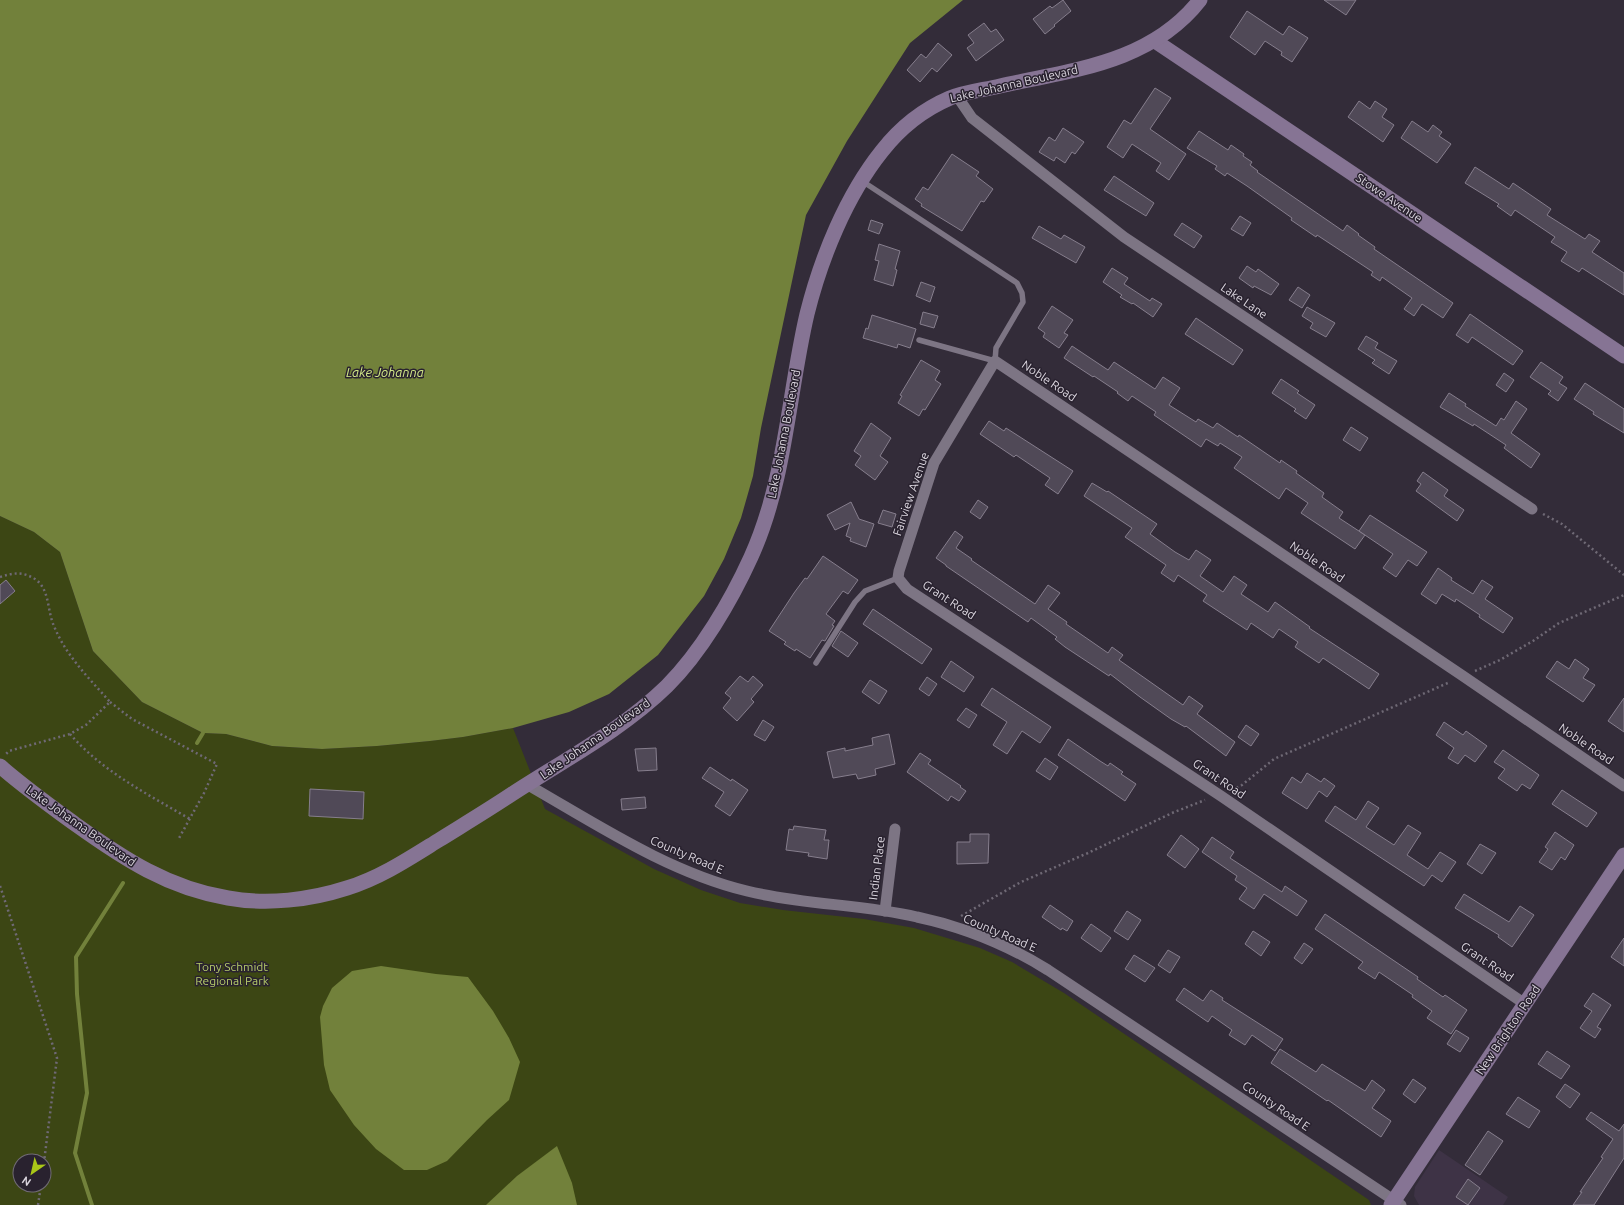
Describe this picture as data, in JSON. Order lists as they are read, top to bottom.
{
  "streets": {
    "street": [
      "Lake Johanna Boulevard",
      "Stowe Avenue",
      "Lake Lane",
      "Noble Road",
      "Fairview Avenue",
      "Grant Road",
      "County Road E",
      "Indian Place",
      "New Brighton Road"
    ]
  },
  "crossings": [
    ["Lake Johanna Boulevard", "Stowe Avenue"],
    ["Lake Johanna Boulevard", "Lake Lane"],
    ["Lake Johanna Boulevard", "County Road E"],
    ["Noble Road", "Fairview Avenue"],
    ["Fairview Avenue", "Grant Road"],
    ["Grant Road", "New Brighton Road"],
    ["County Road E", "Indian Place"],
    ["County Road E", "New Brighton Road"]
  ],
  "water": ["Lake Johanna"],
  "parks": ["Tony Schmidt Regional Park"],
  "north": "bottom left"
}
